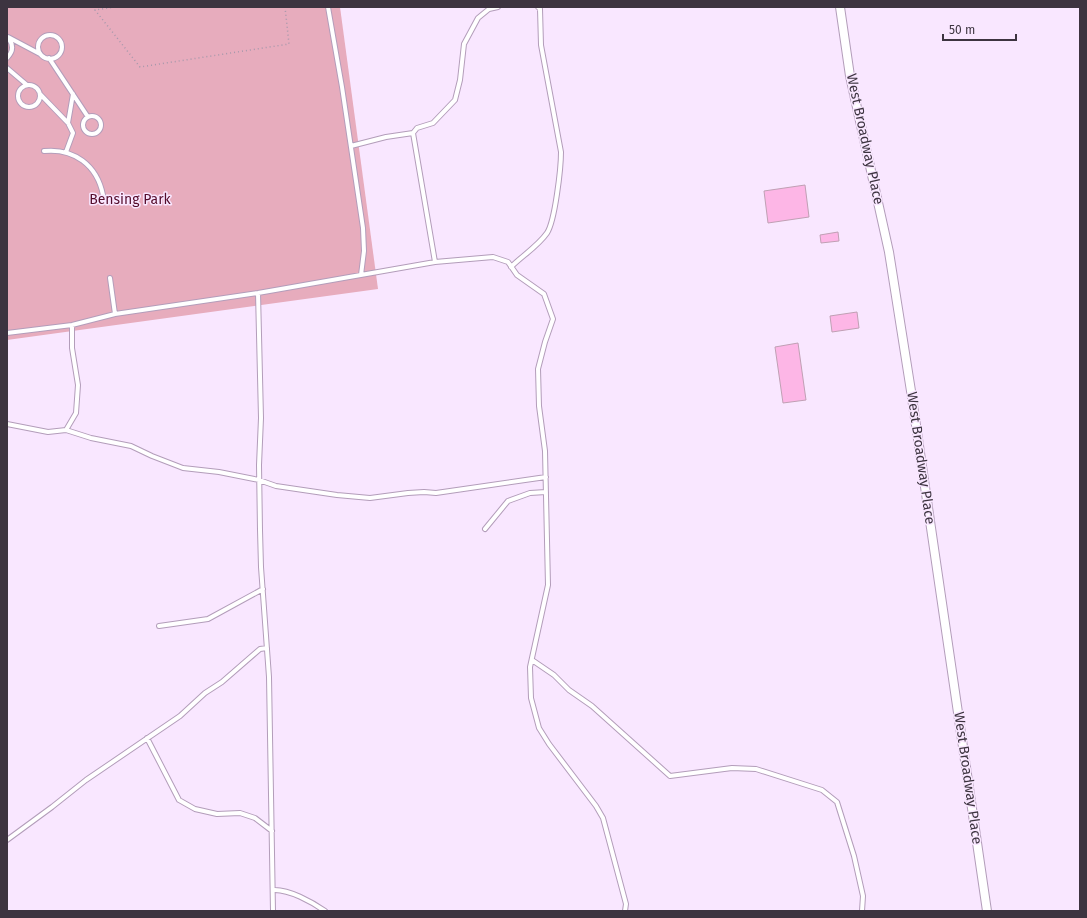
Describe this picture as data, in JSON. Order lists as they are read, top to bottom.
{
  "streets": {
    "street": ["West Broadway Place"]
  },
  "parks": ["Bensing Park"],
  "scale_bar": "50 m"
}
